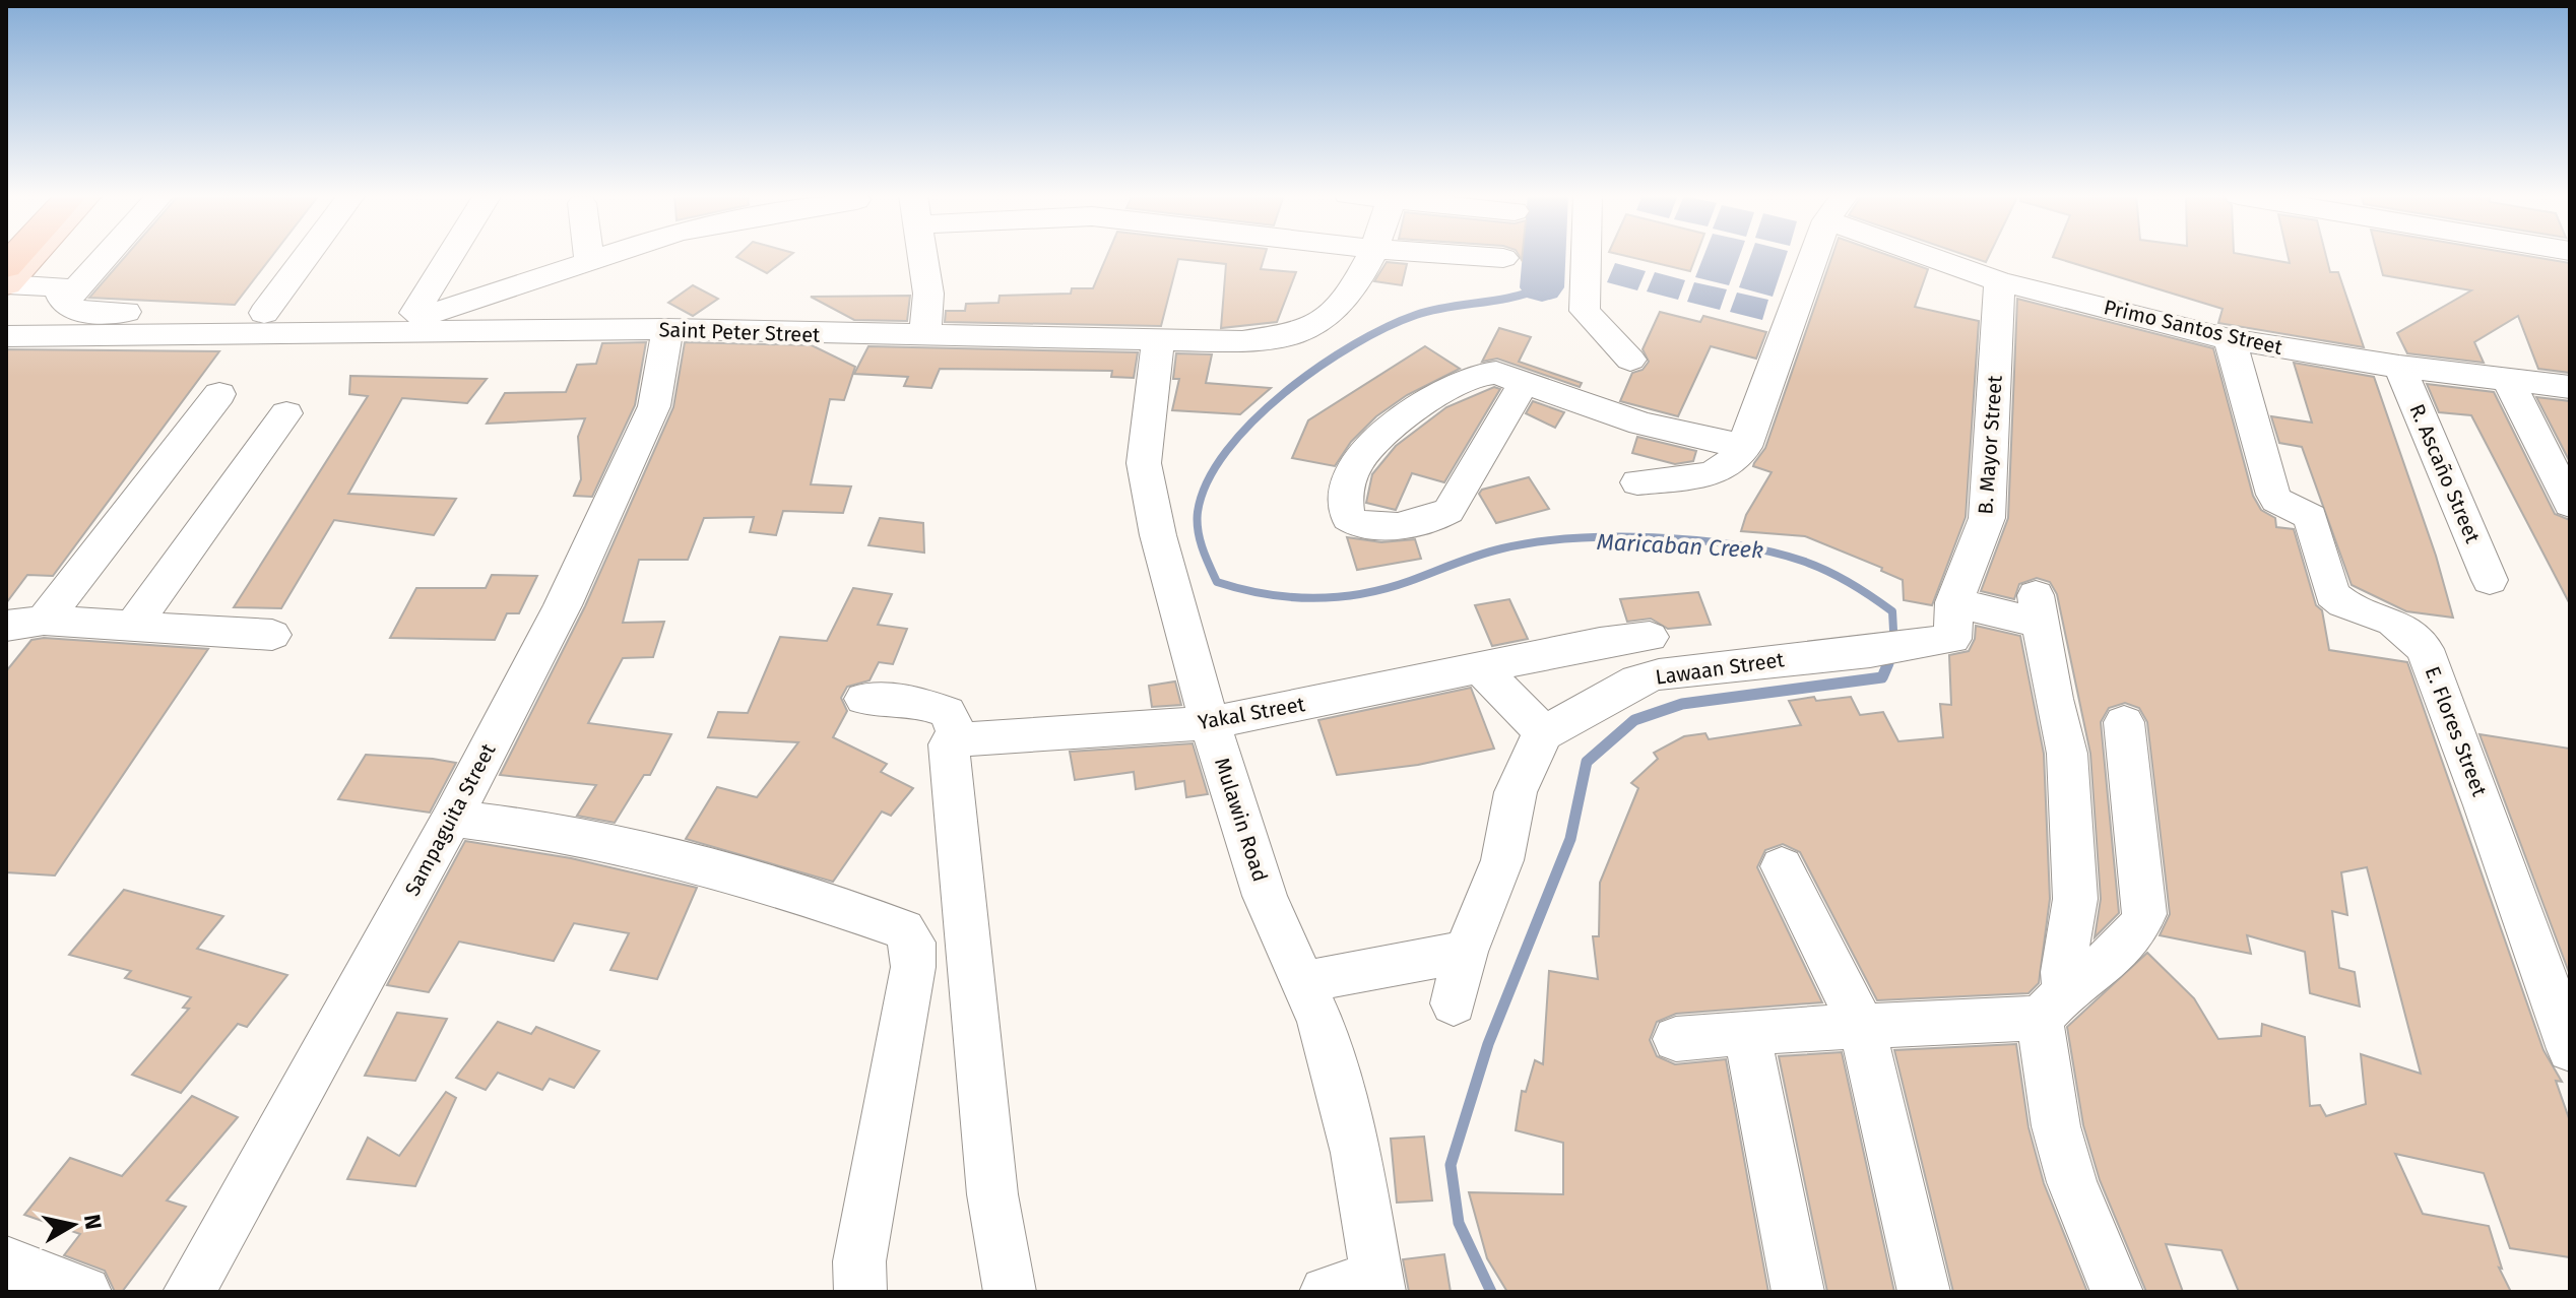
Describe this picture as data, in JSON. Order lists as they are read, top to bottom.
{
  "streets": {
    "street": [
      "Primo Santos Street",
      "Saint Peter Street",
      "B. Mayor Street",
      "R. Ascaño Street",
      "Lawaan Street",
      "Yakal Street",
      "E. Flores Street",
      "Sampaguita Street",
      "Mulawin Road"
    ]
  },
  "crossings": [
    ["Primo Santos Street", "B. Mayor Street"],
    ["Primo Santos Street", "R. Ascaño Street"],
    ["Primo Santos Street", "E. Flores Street"],
    ["Saint Peter Street", "Sampaguita Street"],
    ["Saint Peter Street", "Mulawin Road"],
    ["B. Mayor Street", "Lawaan Street"],
    ["Yakal Street", "Mulawin Road"]
  ],
  "water": ["Maricaban Creek"],
  "north": "right"
}
